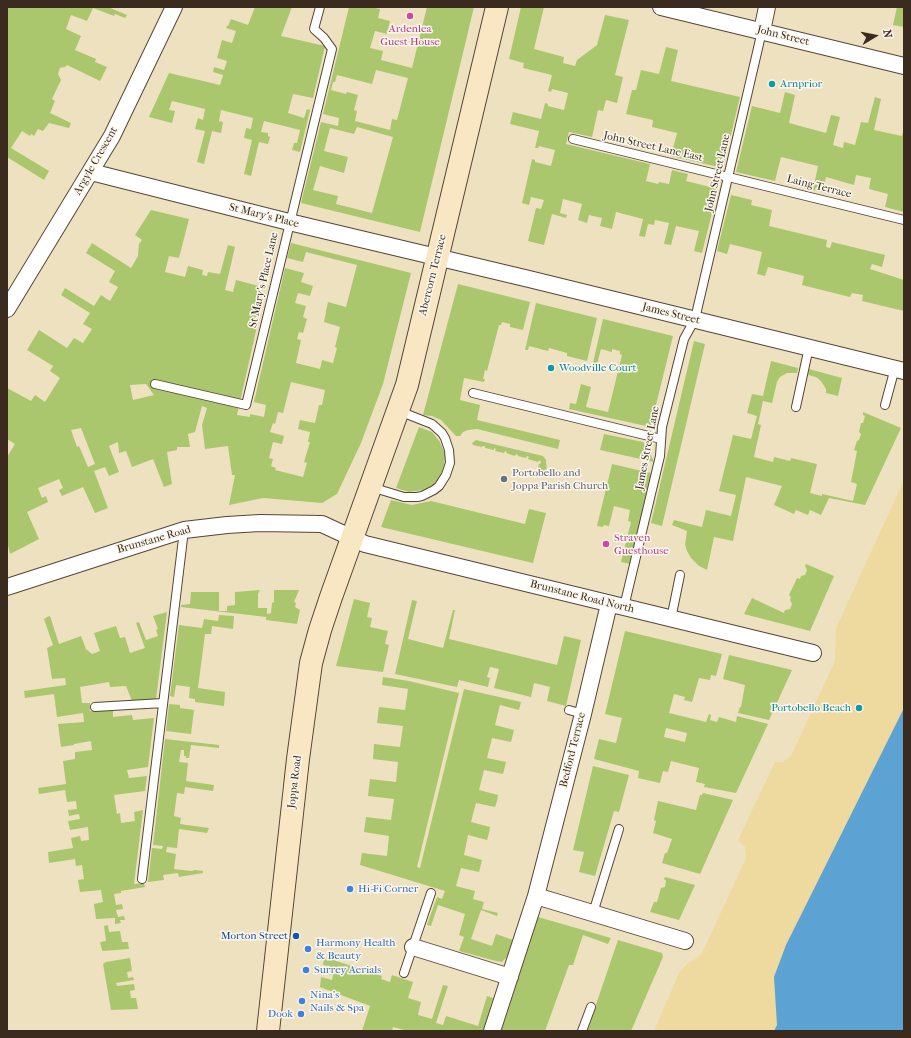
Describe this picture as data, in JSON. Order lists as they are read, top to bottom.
{
  "streets": {
    "main road": ["Abercorn Terrace", "Joppa Road"],
    "street": [
      "John Street",
      "Argyle Crescent",
      "St Mary's Place",
      "James Street",
      "Brunstane Road",
      "Brunstane Road North",
      "Bedford Terrace"
    ],
    "lane": [
      "John Street Lane East",
      "John Street Lane",
      "Laing Terrace",
      "St Mary's Place Lane",
      "James Street Lane"
    ]
  },
  "crossings": [
    ["John Street", "John Street Lane"],
    ["John Street Lane East", "John Street Lane"],
    ["John Street Lane East", "Laing Terrace"],
    ["Argyle Crescent", "St Mary's Place"],
    ["John Street Lane", "Laing Terrace"],
    ["John Street Lane", "James Street"],
    ["John Street Lane", "James Street Lane"],
    ["St Mary's Place", "Abercorn Terrace"],
    ["St Mary's Place", "St Mary's Place Lane"],
    ["St Mary's Place", "James Street"],
    ["Abercorn Terrace", "James Street"],
    ["Abercorn Terrace", "Brunstane Road"],
    ["Abercorn Terrace", "Brunstane Road North"],
    ["Abercorn Terrace", "Joppa Road"],
    ["James Street", "James Street Lane"],
    ["James Street Lane", "Brunstane Road North"],
    ["James Street Lane", "Bedford Terrace"],
    ["Brunstane Road", "Brunstane Road North"],
    ["Brunstane Road", "Joppa Road"],
    ["Brunstane Road North", "Bedford Terrace"],
    ["Brunstane Road North", "Joppa Road"]
  ],
  "places": [
    "Ardenlea Guest House",
    "Arnprior",
    "Woodville Court",
    "Portobello and Joppa Parish Church",
    "Straven Guesthouse",
    "Portobello Beach",
    "Hi-Fi Corner",
    "Morton Street",
    "Harmony Health & Beauty",
    "Surrey Aerials",
    "Nina’s Nails & Spa",
    "Dook"
  ],
  "north": "right"
}
